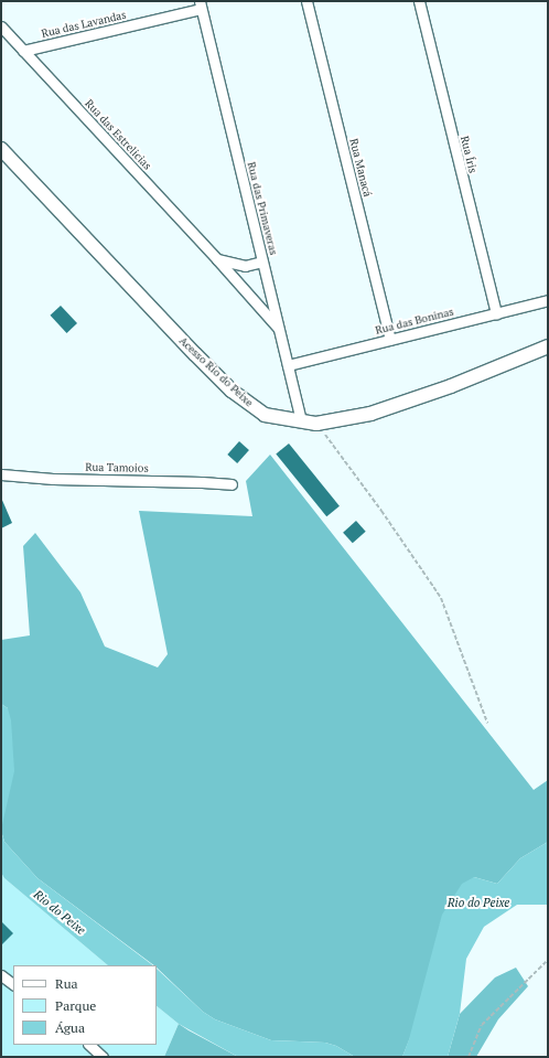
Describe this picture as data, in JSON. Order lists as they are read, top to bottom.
{
  "streets": {
    "street": [
      "Rua das Lavandas",
      "Rua das Estrelicias",
      "Rua Íris",
      "Rua Manacá",
      "Rua das Primaveras",
      "Rua das Boninas",
      "Acesso Rio do Peixe",
      "Rua Tamoios"
    ]
  },
  "crossings": [
    ["Rua das Lavandas", "Rua das Estrelicias"],
    ["Rua das Lavandas", "Rua das Primaveras"],
    ["Rua das Estrelicias", "Rua das Primaveras"],
    ["Rua Íris", "Rua das Boninas"],
    ["Rua Manacá", "Rua das Boninas"],
    ["Rua das Primaveras", "Rua das Boninas"],
    ["Rua das Primaveras", "Acesso Rio do Peixe"]
  ],
  "water": ["Rio do Peixe"],
  "legend": ["Rua", "Parque", "Água"]
}
